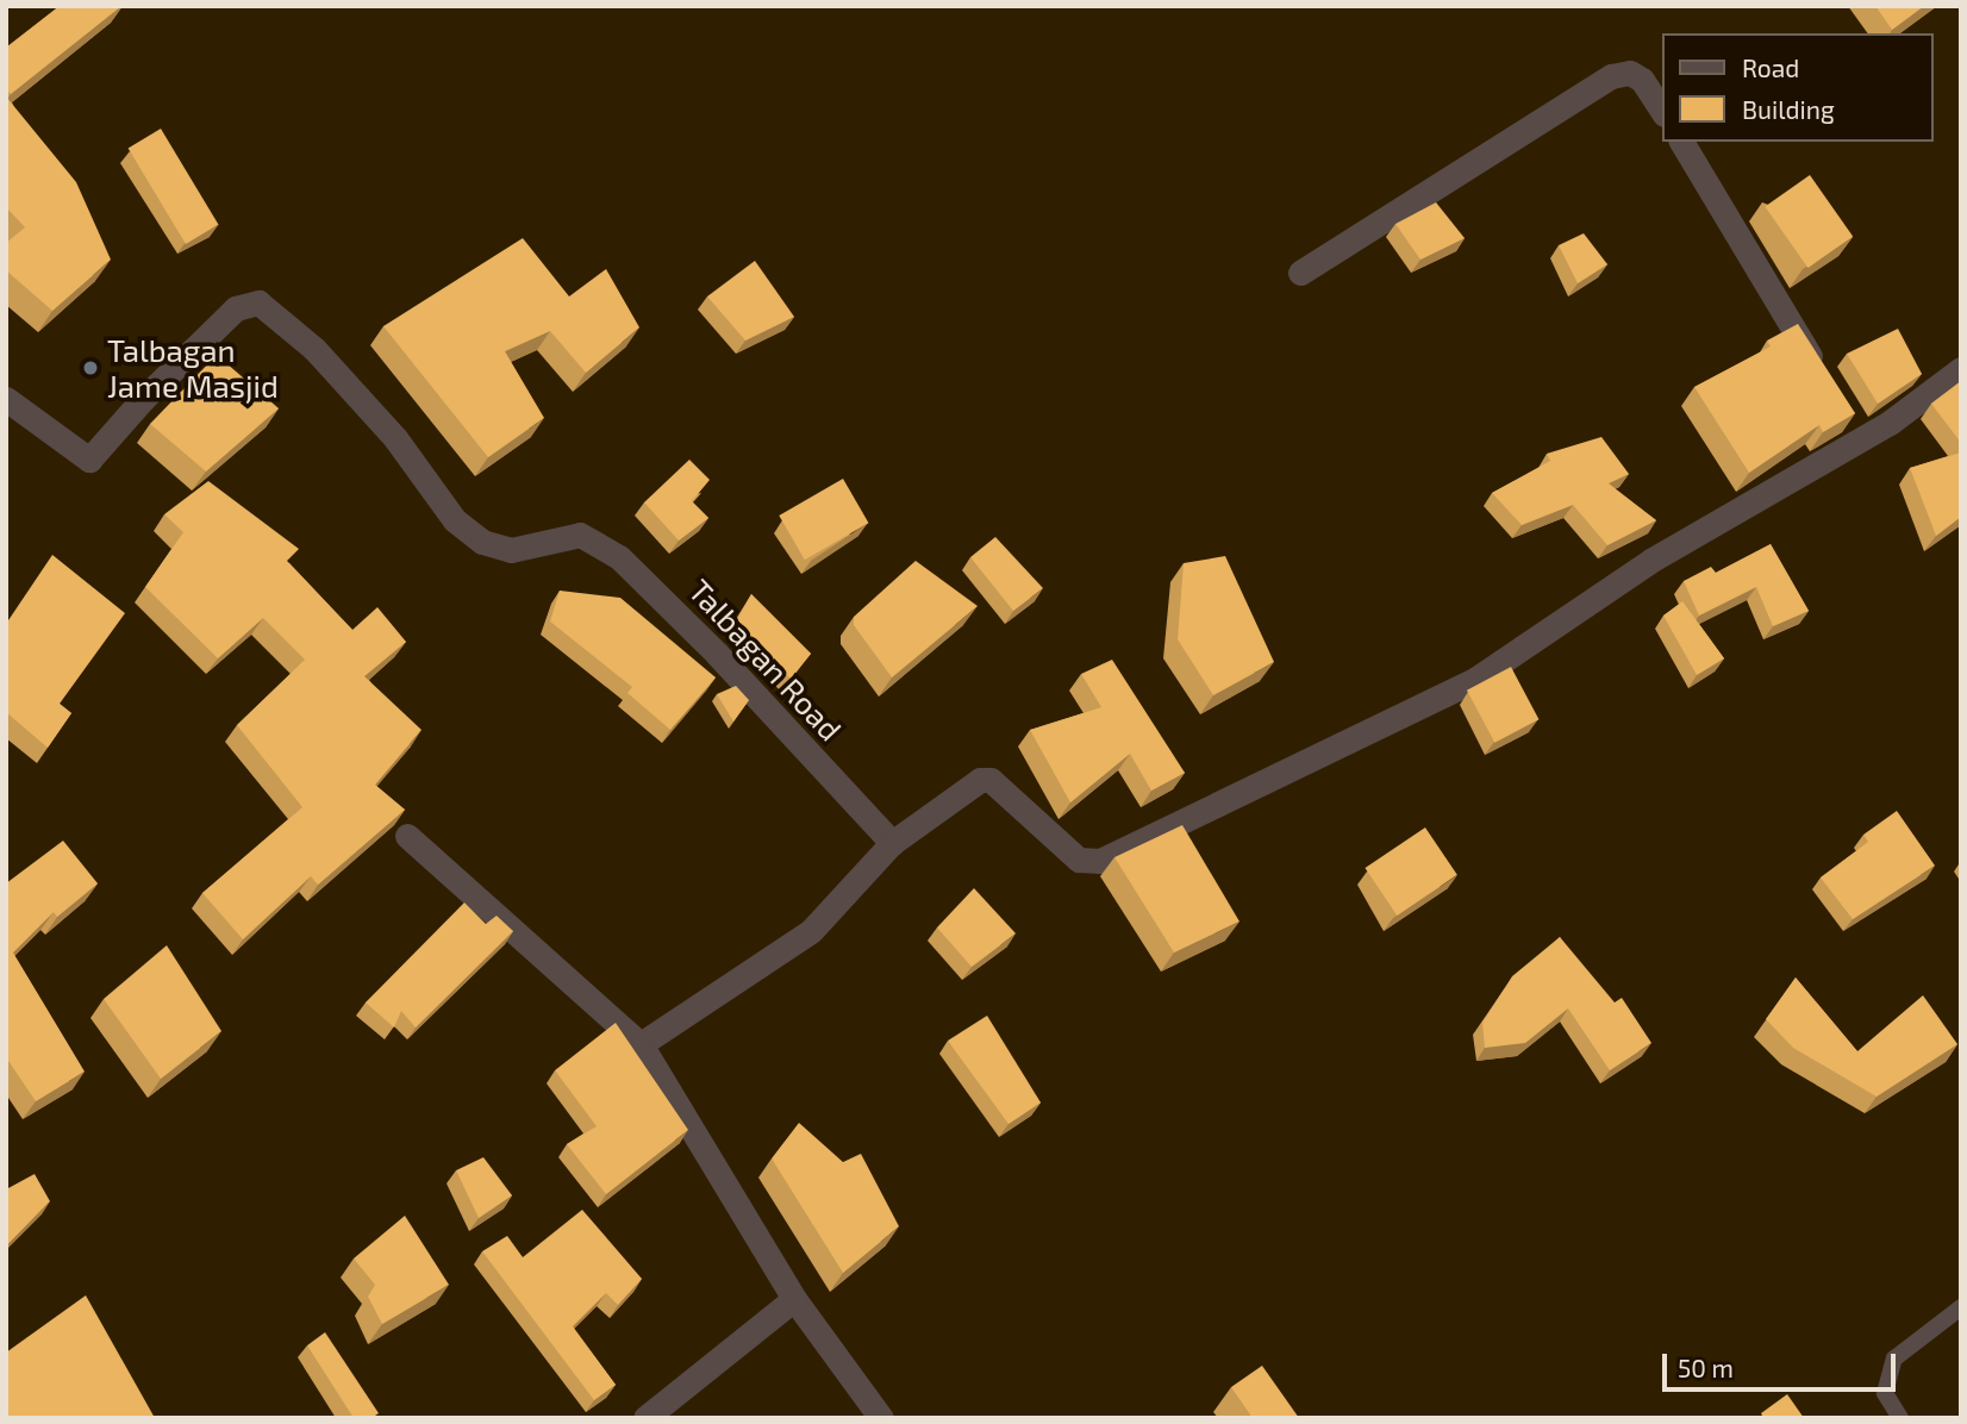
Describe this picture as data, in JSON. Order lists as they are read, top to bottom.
{
  "streets": {
    "street": ["Talbagan Road"]
  },
  "places": ["Talbagan Jame Masjid"],
  "legend": ["Road", "Building"],
  "scale_bar": "50 m"
}
